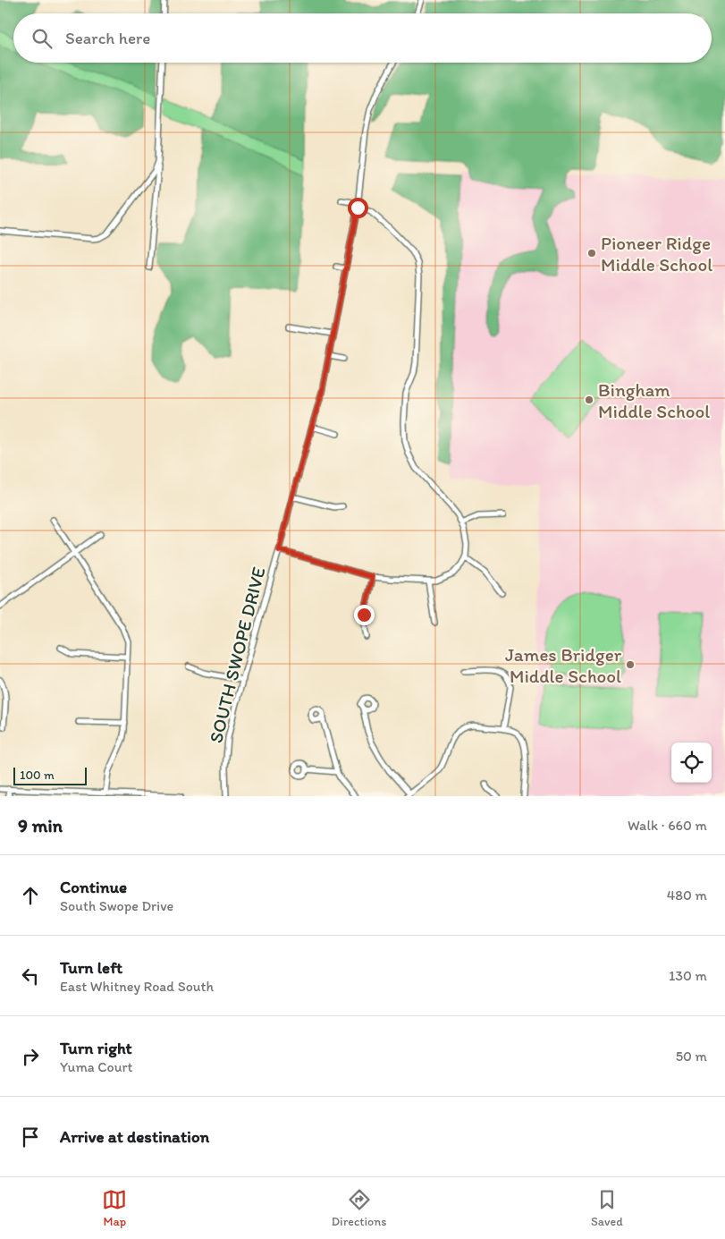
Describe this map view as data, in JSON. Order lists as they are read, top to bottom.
{
  "streets": {
    "street": ["SOUTH SWOPE DRIVE"]
  },
  "places": ["Pioneer Ridge Middle School", "Bingham Middle School", "James Bridger Middle School"],
  "scale_bar": "100 m",
  "page": {
    "search": "Search here",
    "scale": "100 m",
    "heading": ["9 min", "Walk · 660 m"],
    "list": [
      ["Continue", "South Swope Drive", "480 m"],
      ["Turn left", "East Whitney Road South", "130 m"],
      ["Turn right", "Yuma Court", "50 m"],
      "Arrive at destination"
    ],
    "nav": ["Map", "Directions", "Saved"]
  }
}
